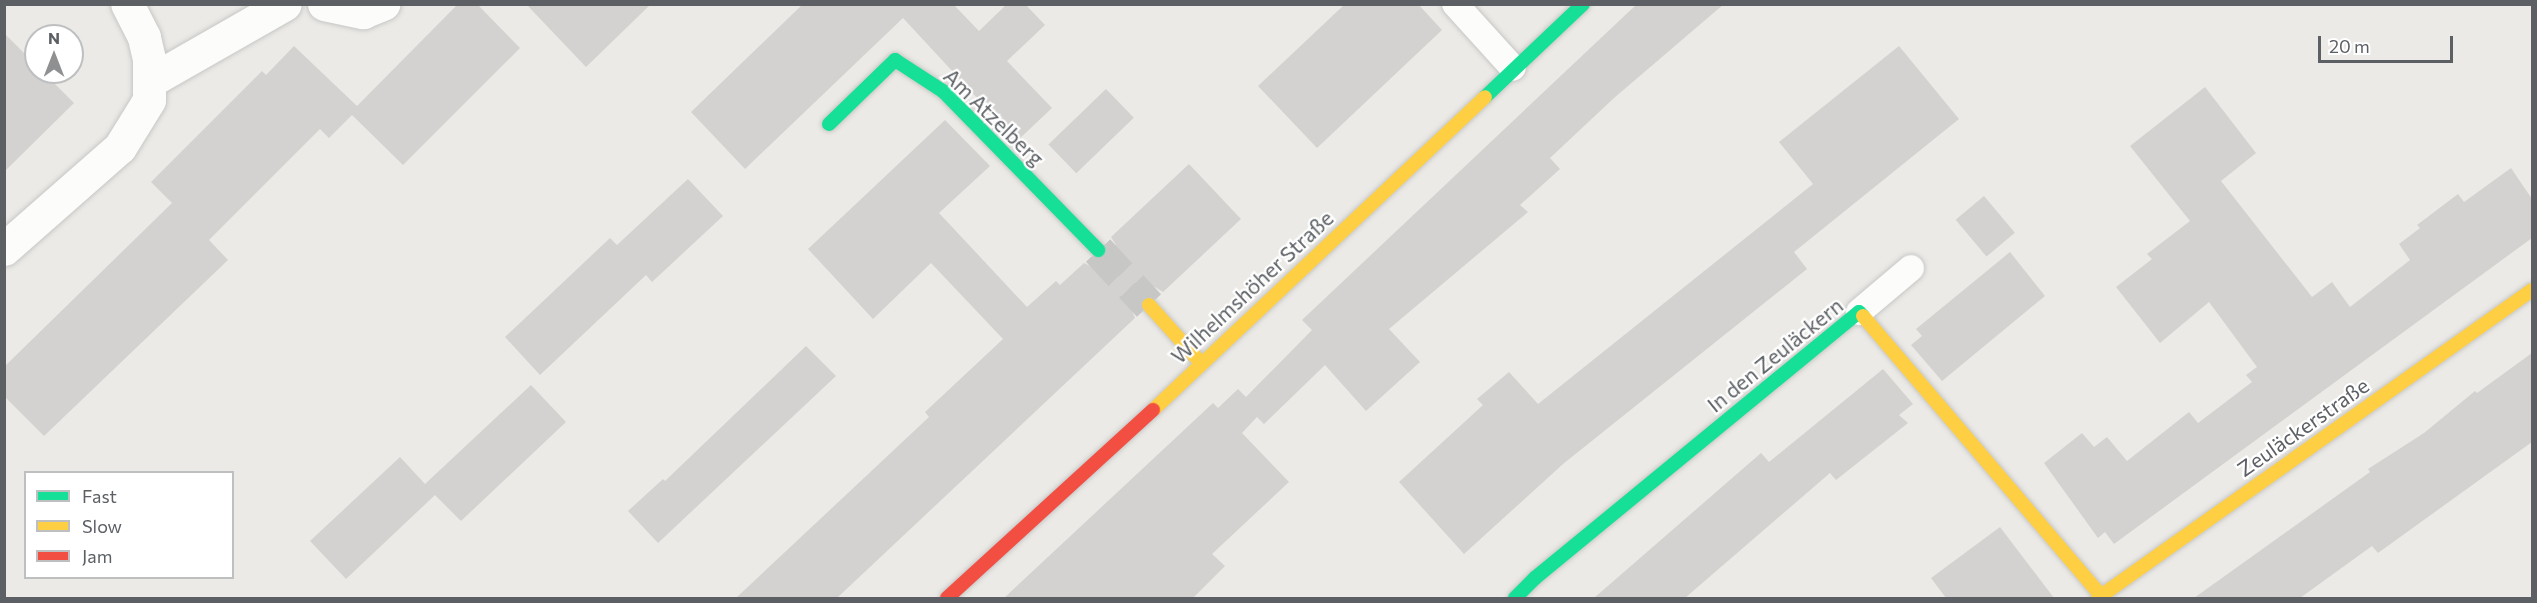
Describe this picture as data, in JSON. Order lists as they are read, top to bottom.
{
  "streets": {
    "street": [
      "Am Atzelberg",
      "Wilhelmshöher Straße",
      "In den Zeuläckern",
      "Zeuläckerstraße"
    ]
  },
  "crossings": [
    ["In den Zeuläckern", "Zeuläckerstraße"]
  ],
  "legend": ["Fast", "Slow", "Jam"],
  "scale_bar": "20 m",
  "north": "top"
}
